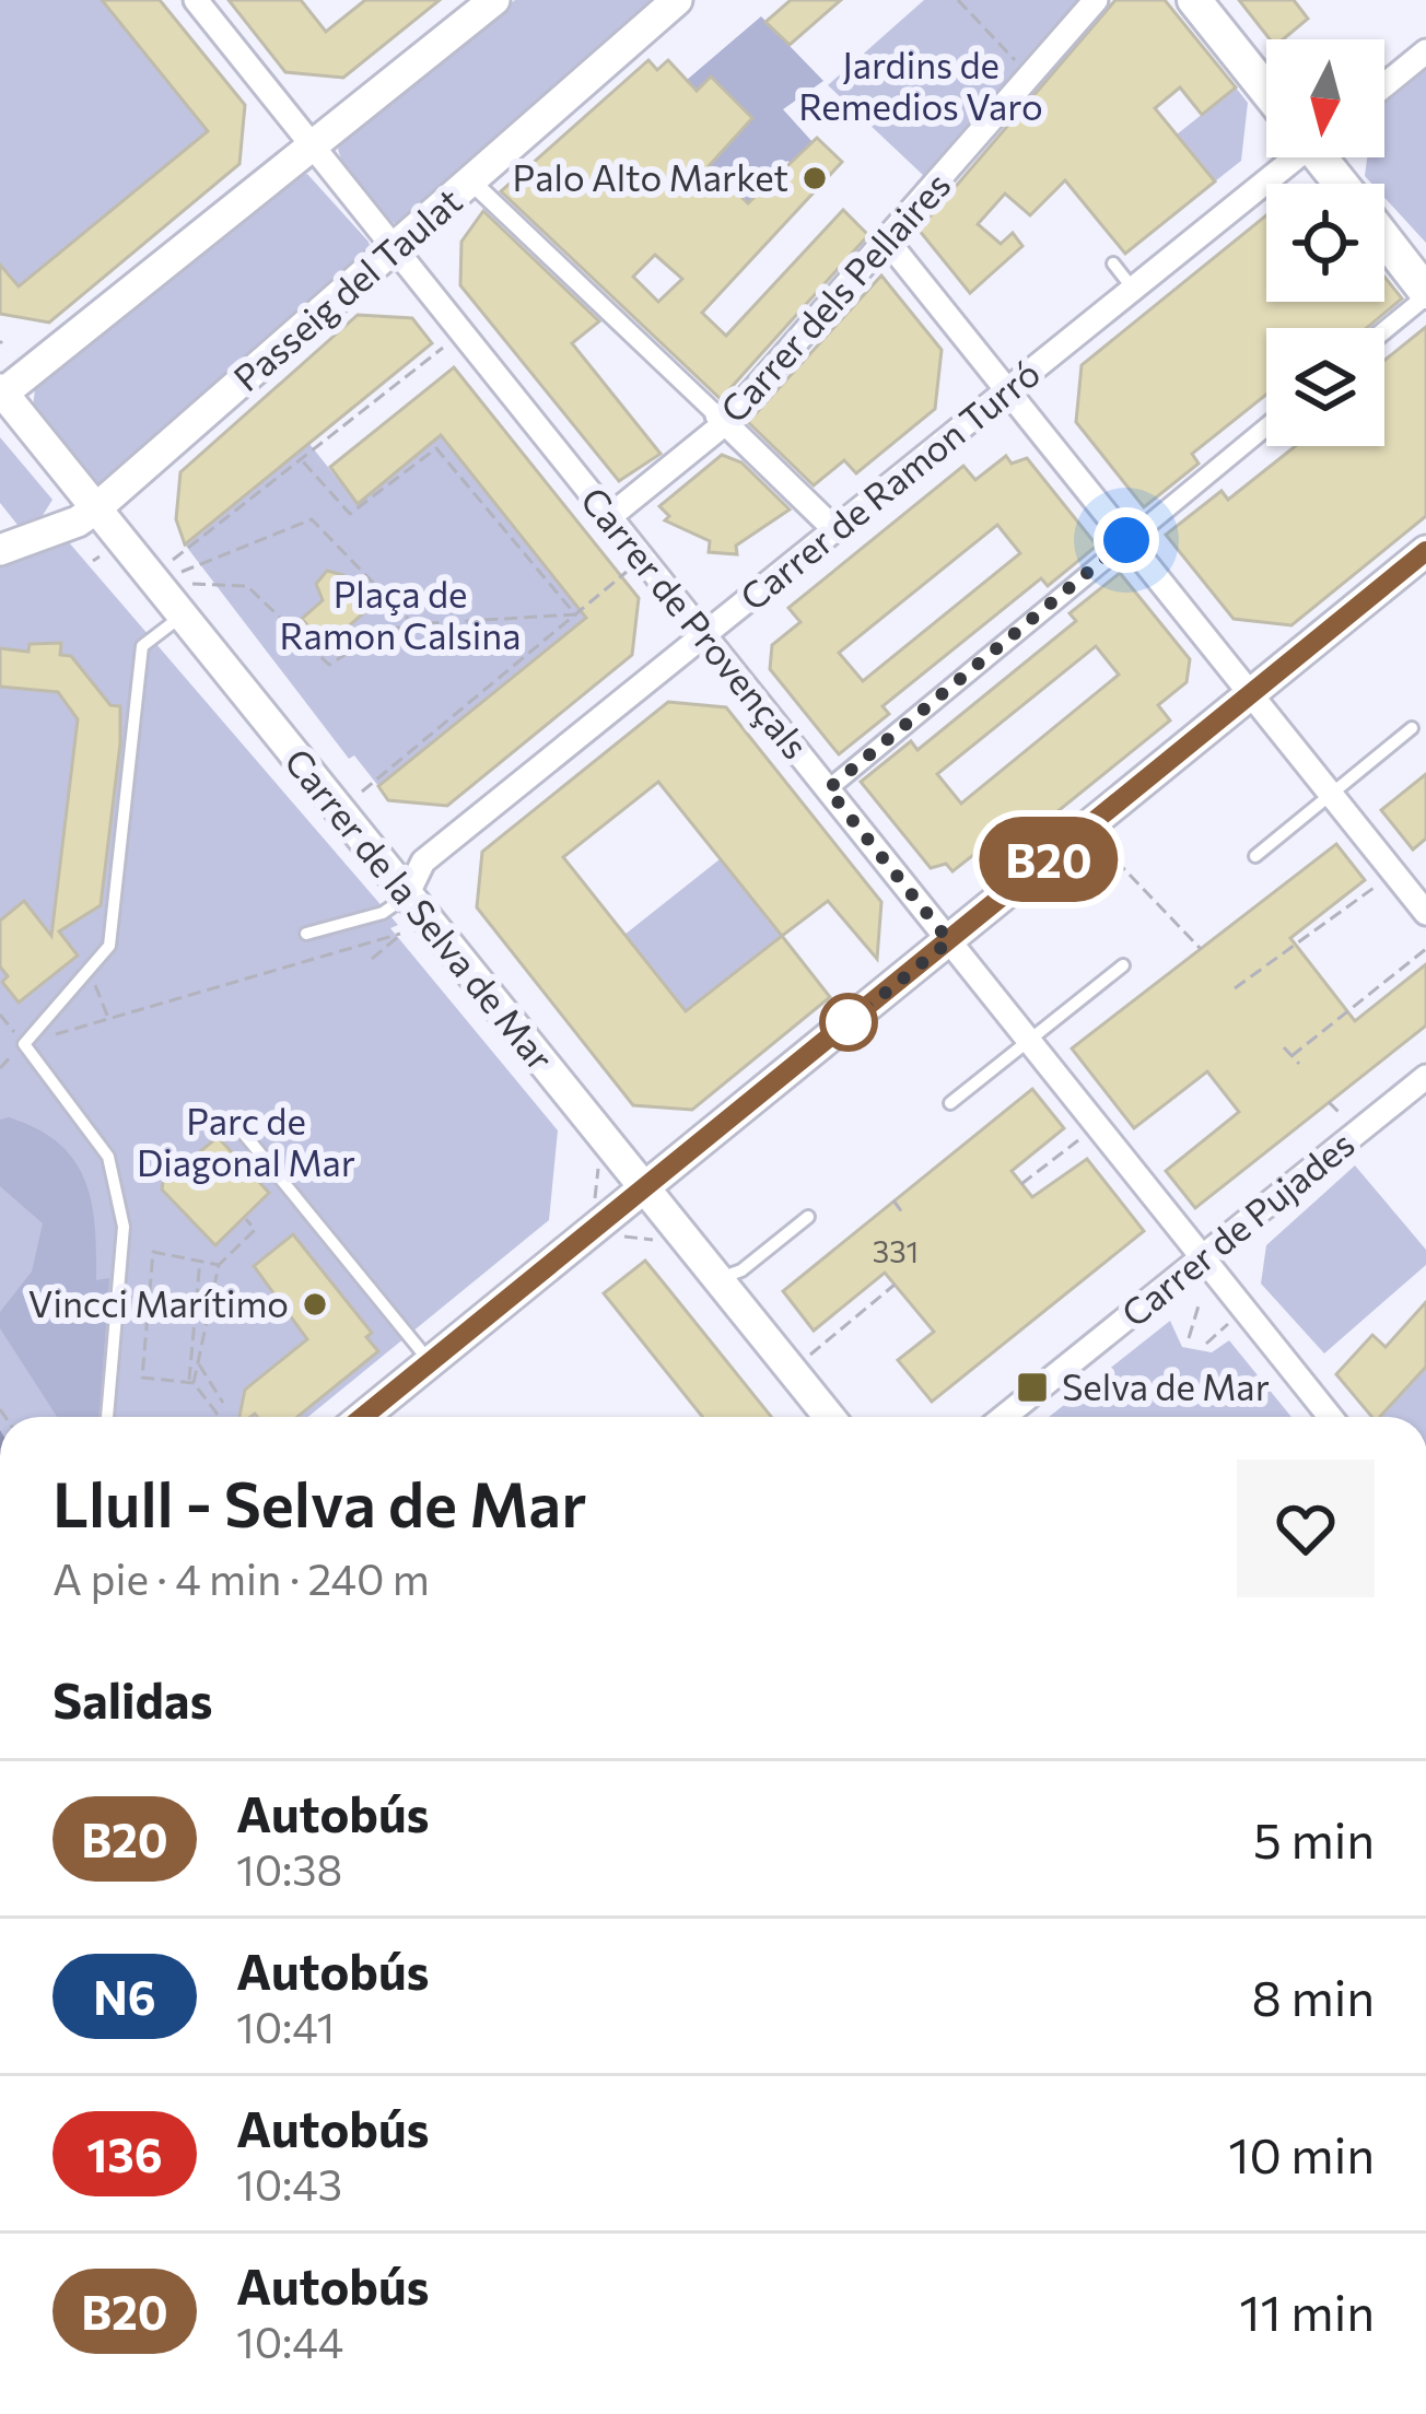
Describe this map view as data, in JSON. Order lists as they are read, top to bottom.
{
  "streets": {
    "street": [
      "Passeig del Taulat",
      "Carrer dels Pellaires",
      "Carrer de Ramon Turró",
      "Carrer de Provençals",
      "Carrer de la Selva de Mar",
      "Carrer de Pujades"
    ]
  },
  "crossings": [
    ["Passeig del Taulat", "Carrer de Provençals"],
    ["Passeig del Taulat", "Carrer de la Selva de Mar"],
    ["Carrer dels Pellaires", "Carrer de Provençals"],
    ["Carrer de Ramon Turró", "Carrer de Provençals"],
    ["Carrer de Ramon Turró", "Carrer de la Selva de Mar"],
    ["Carrer de Provençals", "Carrer de Pujades"]
  ],
  "parks": ["Jardins de Remedios Varo", "Plaça de Ramon Calsina", "Parc de Diagonal Mar"],
  "places": {
    "other": ["Palo Alto Market", "Vincci Marítimo"],
    "transit": ["Selva de Mar"]
  },
  "lines": ["bus line B20"],
  "house_numbers": ["331"],
  "north": "bottom",
  "page": {
    "on_map": "B20",
    "heading": [
      ["Llull - Selva de Mar", "A pie · 4 min · 240 m"],
      "Salidas"
    ],
    "list": [
      {
        "mark": "B20",
        "name": "Autobús",
        "note": "10:38",
        "value": "5 min"
      },
      {
        "mark": "N6",
        "name": "Autobús",
        "note": "10:41",
        "value": "8 min"
      },
      {
        "mark": "136",
        "name": "Autobús",
        "note": "10:43",
        "value": "10 min"
      },
      {
        "mark": "B20",
        "name": "Autobús",
        "note": "10:44",
        "value": "11 min"
      }
    ]
  }
}
